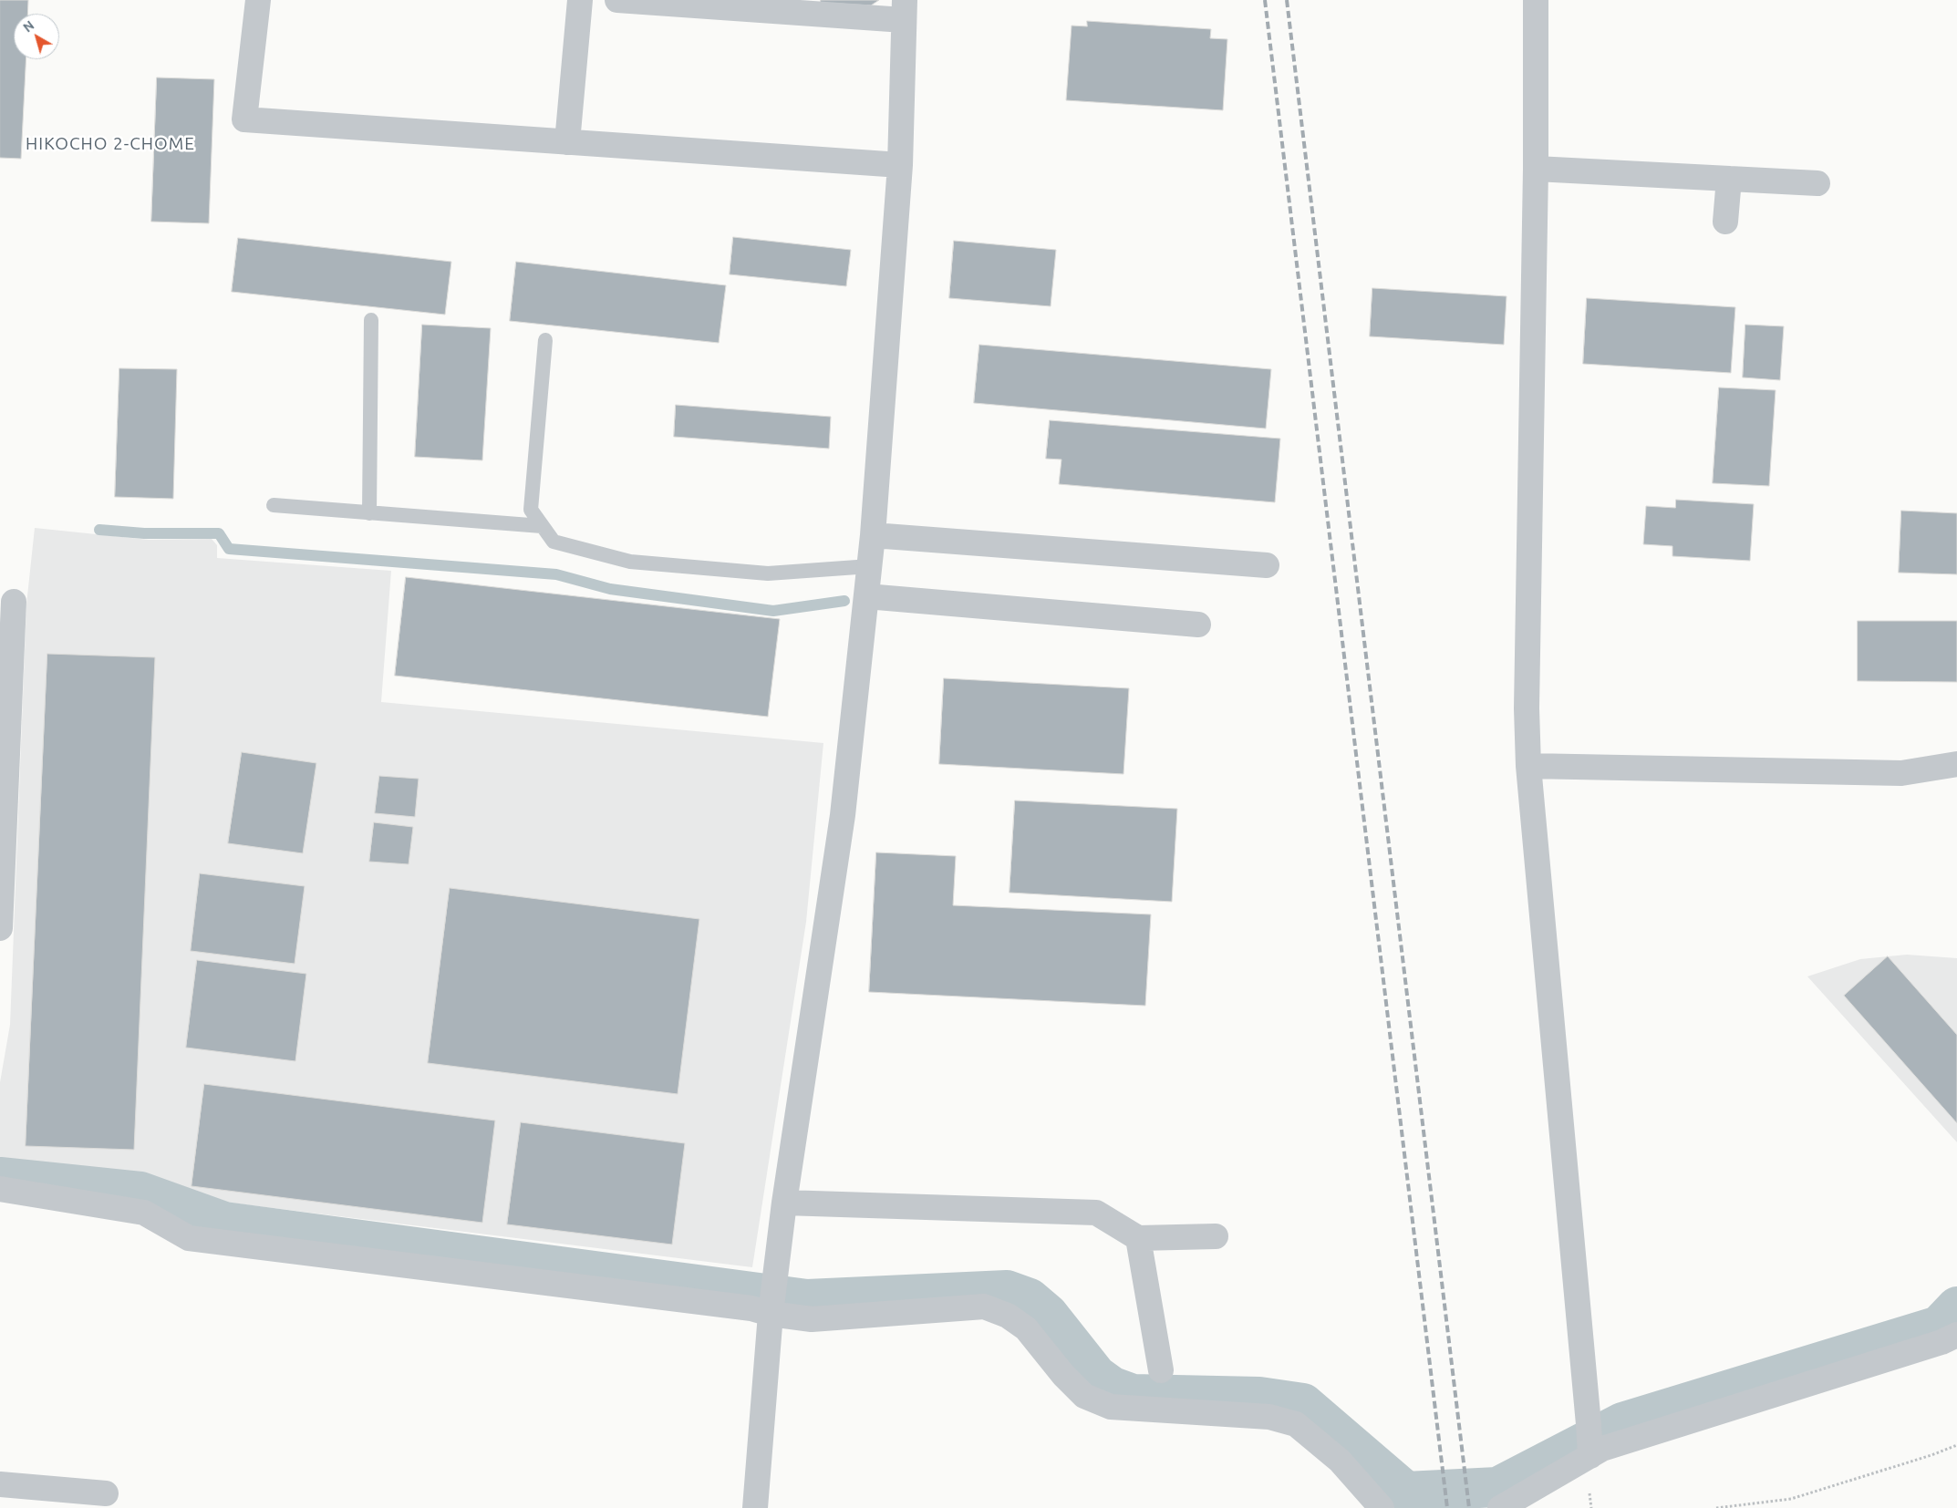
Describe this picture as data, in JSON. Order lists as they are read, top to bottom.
{
  "districts": ["HIKOCHO 2-CHOME"],
  "north": "top left"
}
